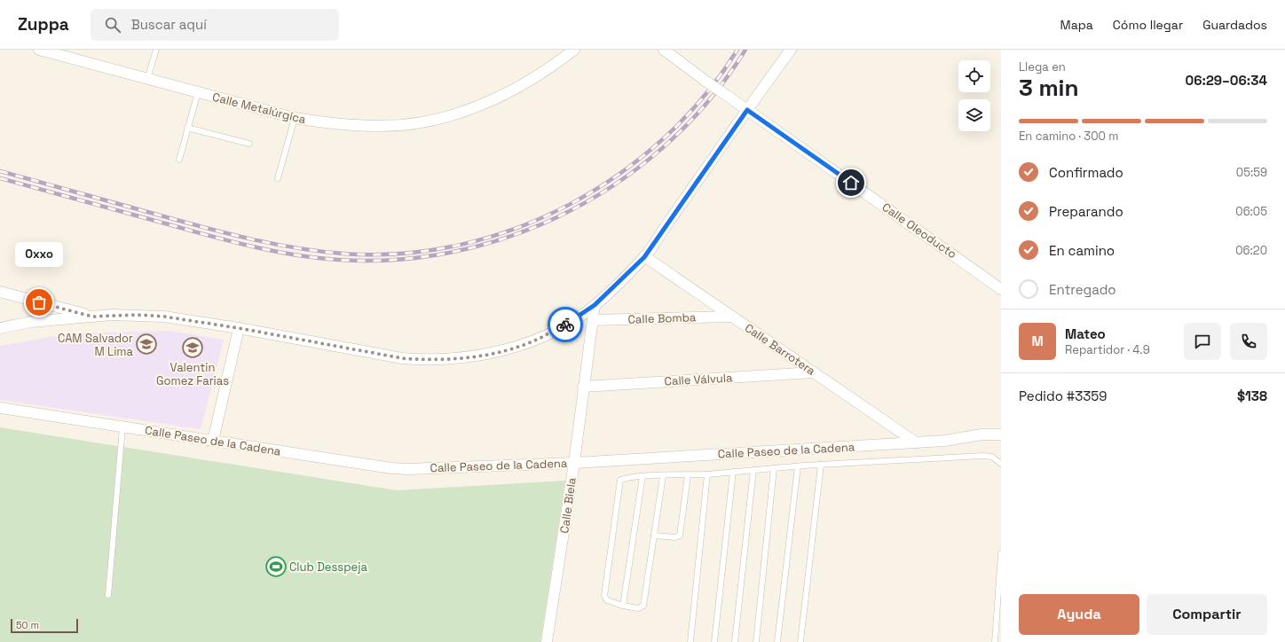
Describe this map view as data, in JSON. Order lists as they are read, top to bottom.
{
  "streets": {
    "street": [
      "Calle Metalúrgica",
      "Calle Oleoducto",
      "Calle Bomba",
      "Calle Barrotera",
      "Calle Válvula",
      "Calle Paseo de la Cadena",
      "Calle Biela"
    ]
  },
  "crossings": [
    ["Calle Bomba", "Calle Barrotera"],
    ["Calle Bomba", "Calle Biela"],
    ["Calle Barrotera", "Calle Válvula"],
    ["Calle Barrotera", "Calle Paseo de la Cadena"],
    ["Calle Válvula", "Calle Biela"],
    ["Calle Paseo de la Cadena", "Calle Biela"]
  ],
  "places": {
    "other": ["Oxxo"],
    "school or university": ["CAM Salvador M Lima", "Valentin Gomez Farias"],
    "sports": ["Club Desspeja"]
  },
  "scale_bar": "50 m",
  "page": {
    "header": "Zuppa",
    "search": "Buscar aquí",
    "nav": ["Mapa", "Cómo llegar", "Guardados"],
    "heading": ["3 min", "Llega en", "06:29–06:34"],
    "panel": [
      "Mateo",
      "Repartidor · 4.9",
      "Pedido #3359",
      "$138"
    ],
    "bar": "En camino · 300 m",
    "list": [
      ["Confirmado", "05:59"],
      ["Preparando", "06:05"],
      ["En camino", "06:20"],
      "Entregado"
    ],
    "bubble": "Oxxo",
    "round": "M",
    "buttons": ["Ayuda", "Compartir"],
    "scale": "50 m"
  }
}
